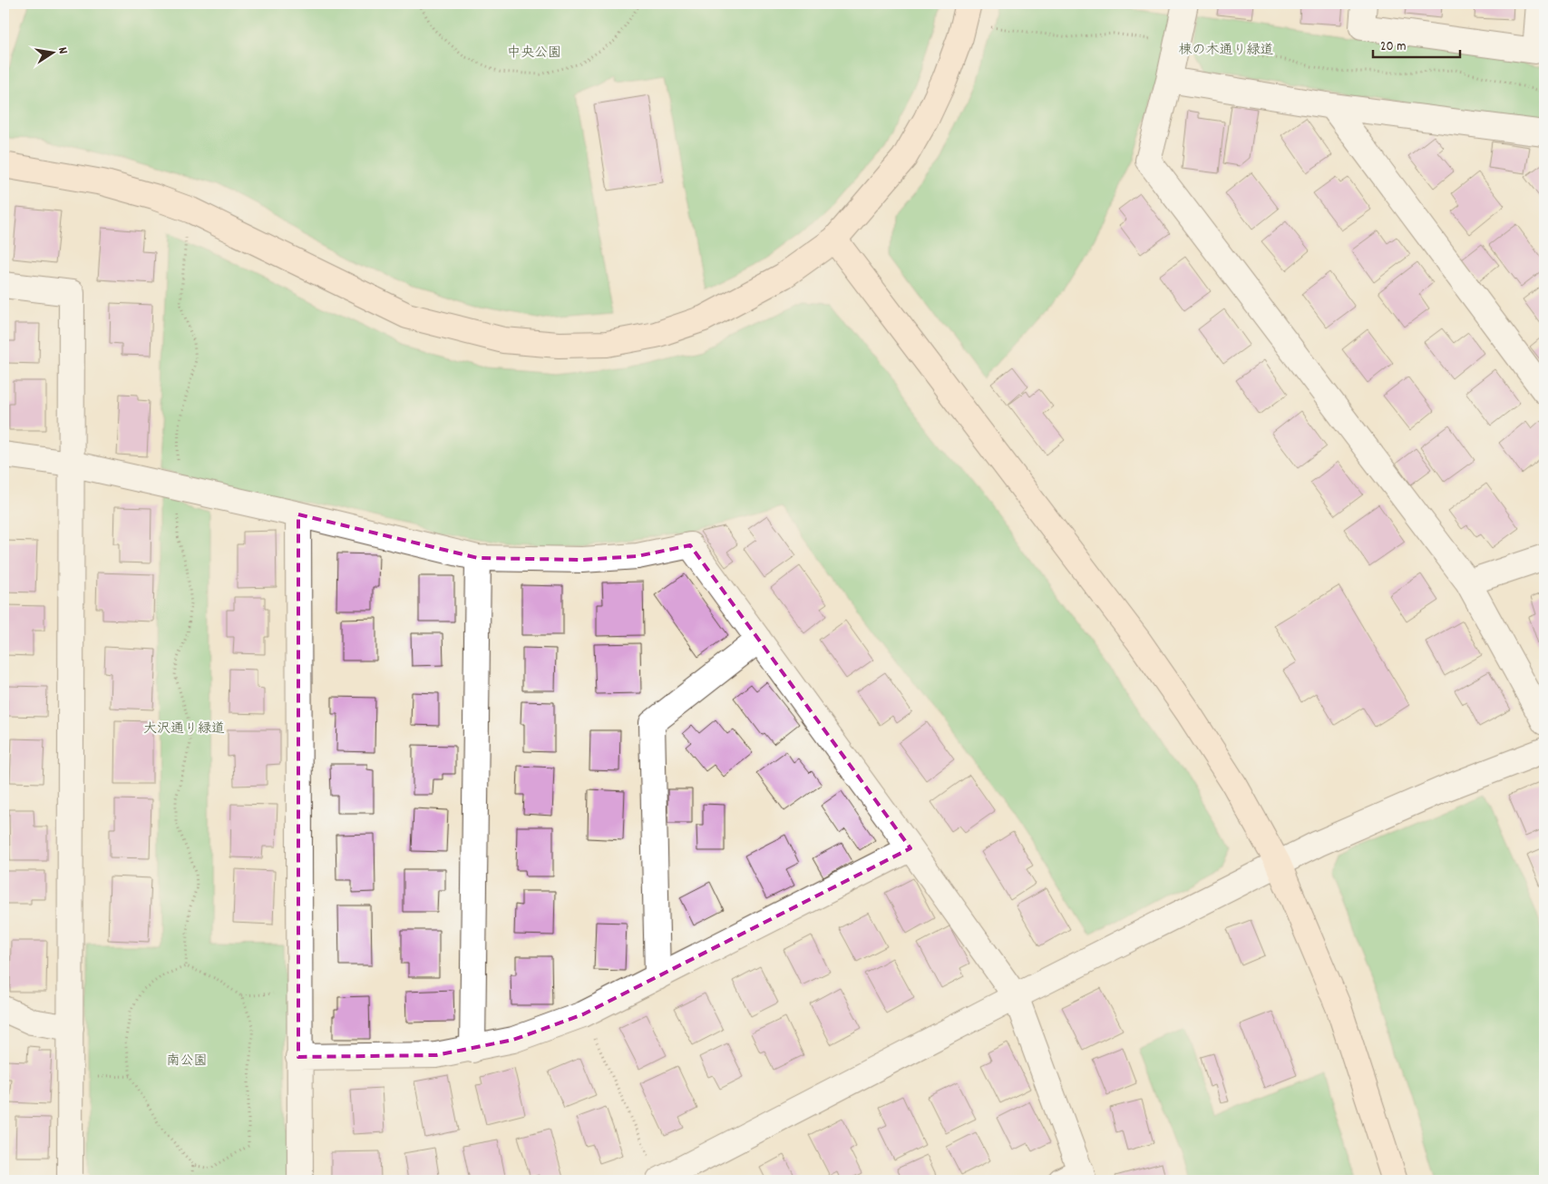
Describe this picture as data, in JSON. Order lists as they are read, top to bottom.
{
  "parks": [
    "棟の木通り緑道",
    "中央公園",
    "大沢通り緑道",
    "南公園"
  ],
  "scale_bar": "20 m",
  "north": "right"
}
